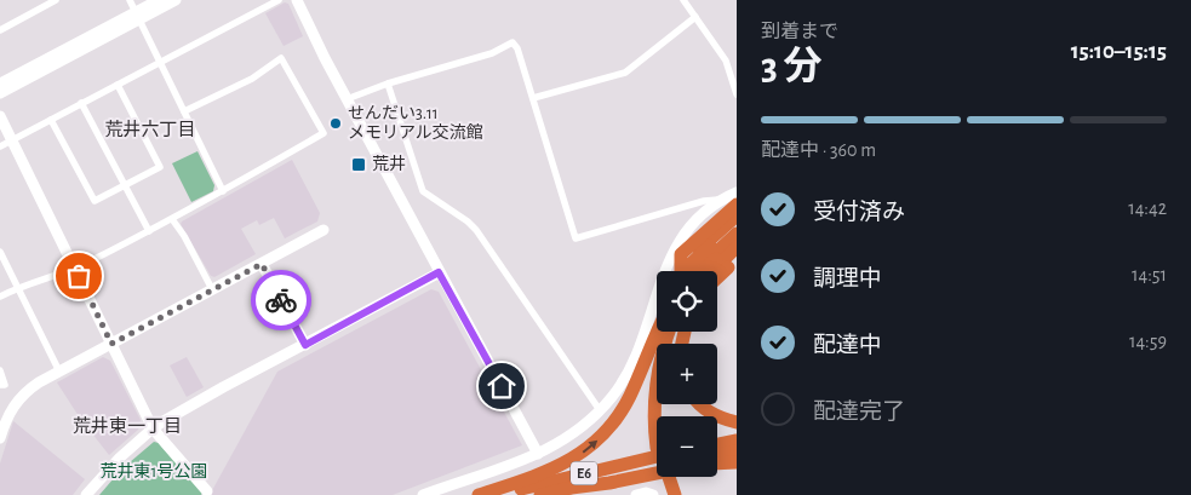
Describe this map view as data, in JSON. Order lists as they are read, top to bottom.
{
  "streets": {
    "highway": ["E6"]
  },
  "districts": ["荒井六丁目", "荒井東一丁目"],
  "parks": ["荒井東1号公園"],
  "places": {
    "other": ["せんだい3.11 メモリアル交流館"],
    "transit": ["荒井"]
  },
  "page": {
    "heading": ["3 分", "到着まで", "15:10–15:15"],
    "bar": "配達中 · 360 m",
    "list": [
      ["受付済み", "14:42"],
      ["調理中", "14:51"],
      ["配達中", "14:59"],
      "配達完了"
    ],
    "map_buttons": ["+", "−"]
  }
}
